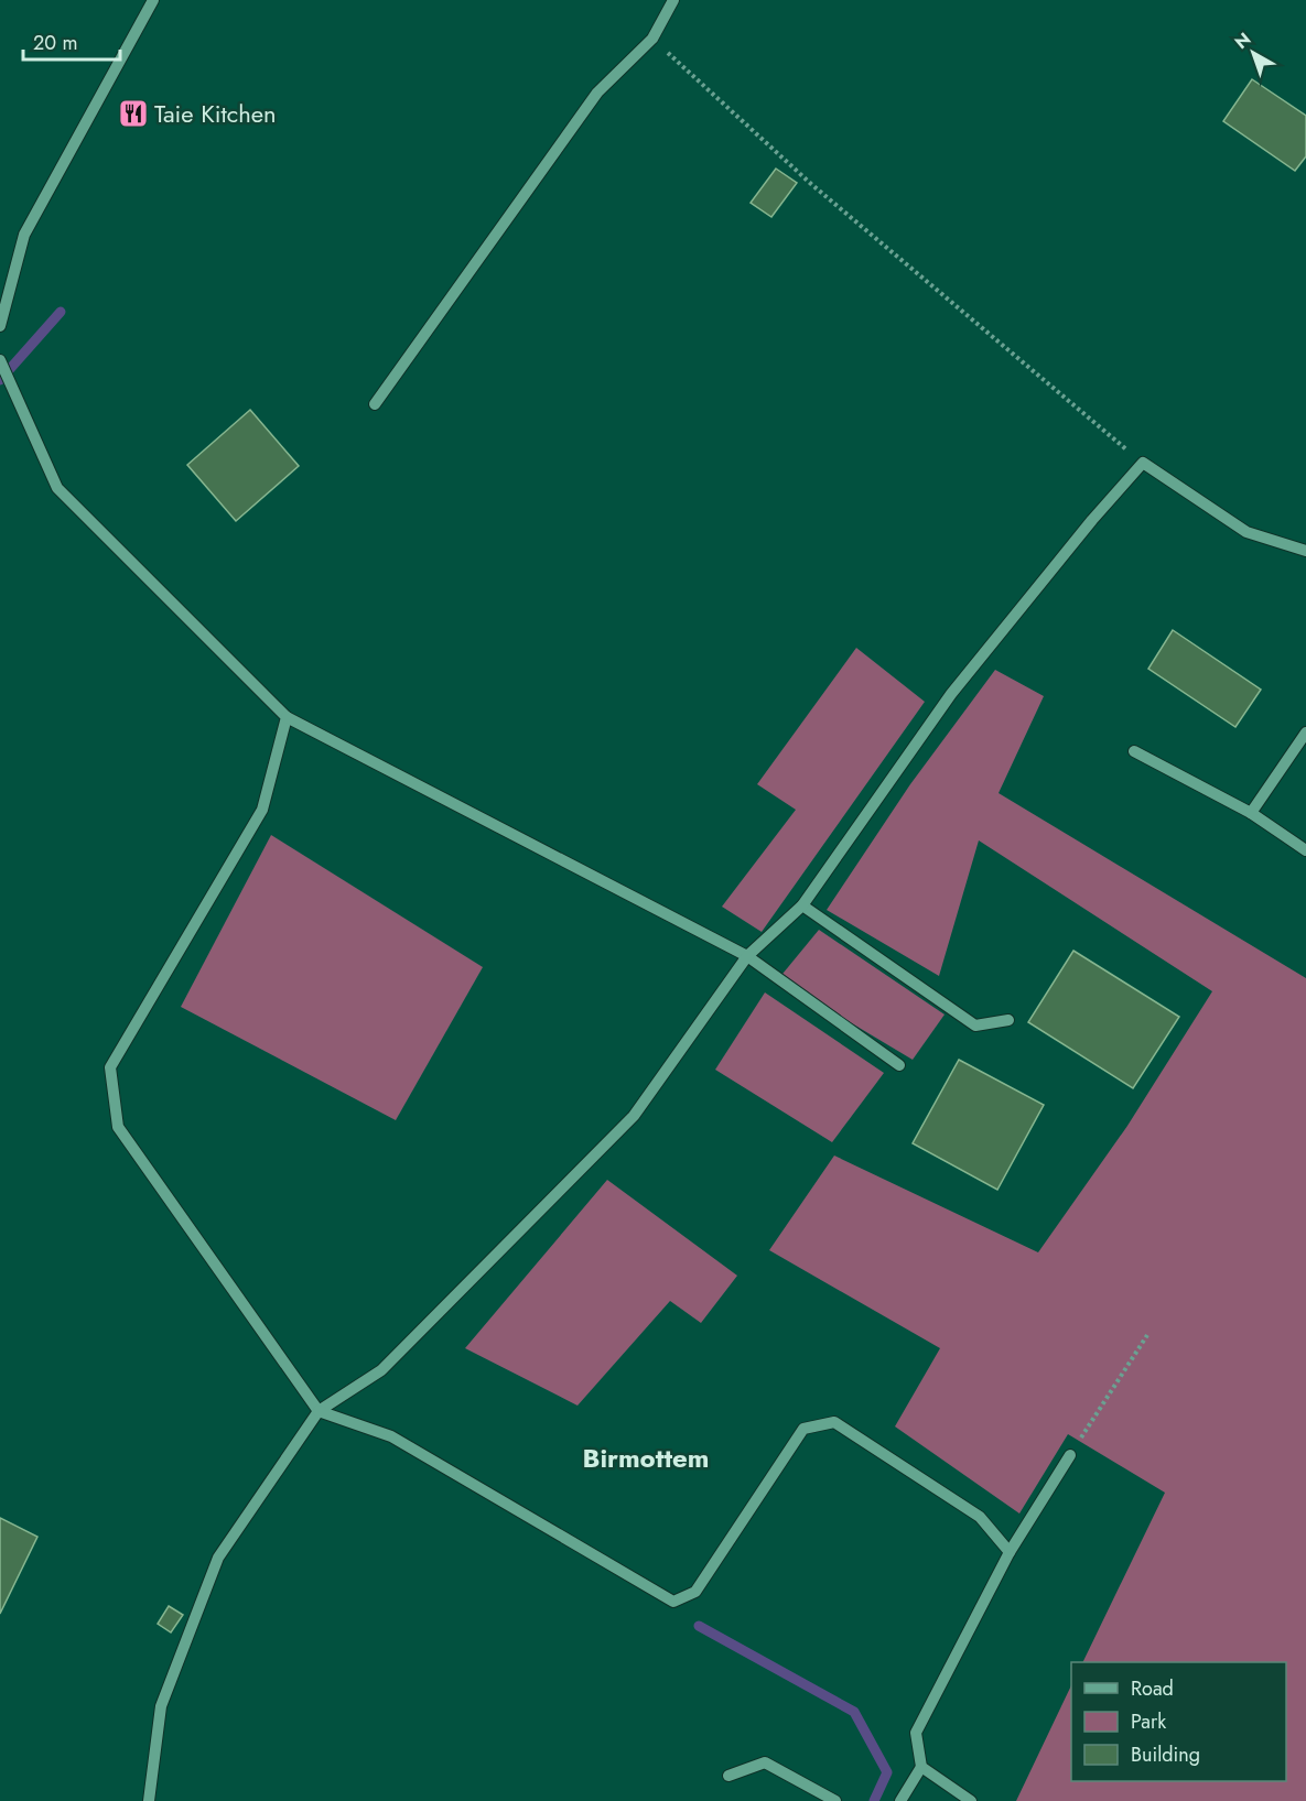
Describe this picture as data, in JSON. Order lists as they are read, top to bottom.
{
  "districts": ["Birmottem"],
  "places": {
    "restaurant": ["Taie Kitchen"]
  },
  "legend": ["Road", "Park", "Building"],
  "scale_bar": "20 m",
  "north": "top left"
}
